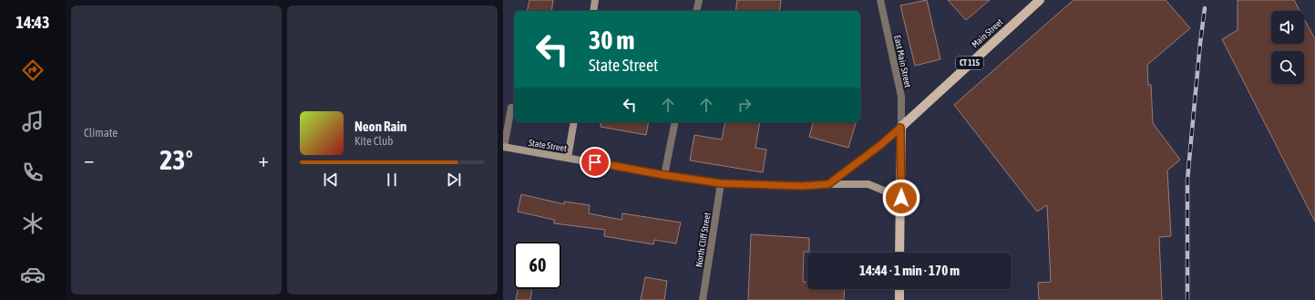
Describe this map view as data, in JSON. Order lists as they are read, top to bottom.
{
  "streets": {
    "main road": ["Main Street", "CT 115", "State Street"],
    "street": ["East Main Street", "North Cliff Street"]
  },
  "crossings": [
    ["Main Street", "East Main Street"],
    ["State Street", "North Cliff Street"]
  ],
  "page": {
    "tabs": "14:43",
    "tile": "Climate",
    "turn": ["30 m", "State Street"],
    "song": ["Neon Rain", "Kite Club"],
    "heat": ["−", "23°", "+"],
    "limit": "60",
    "trip": "14:44 · 1 min · 170 m"
  }
}
